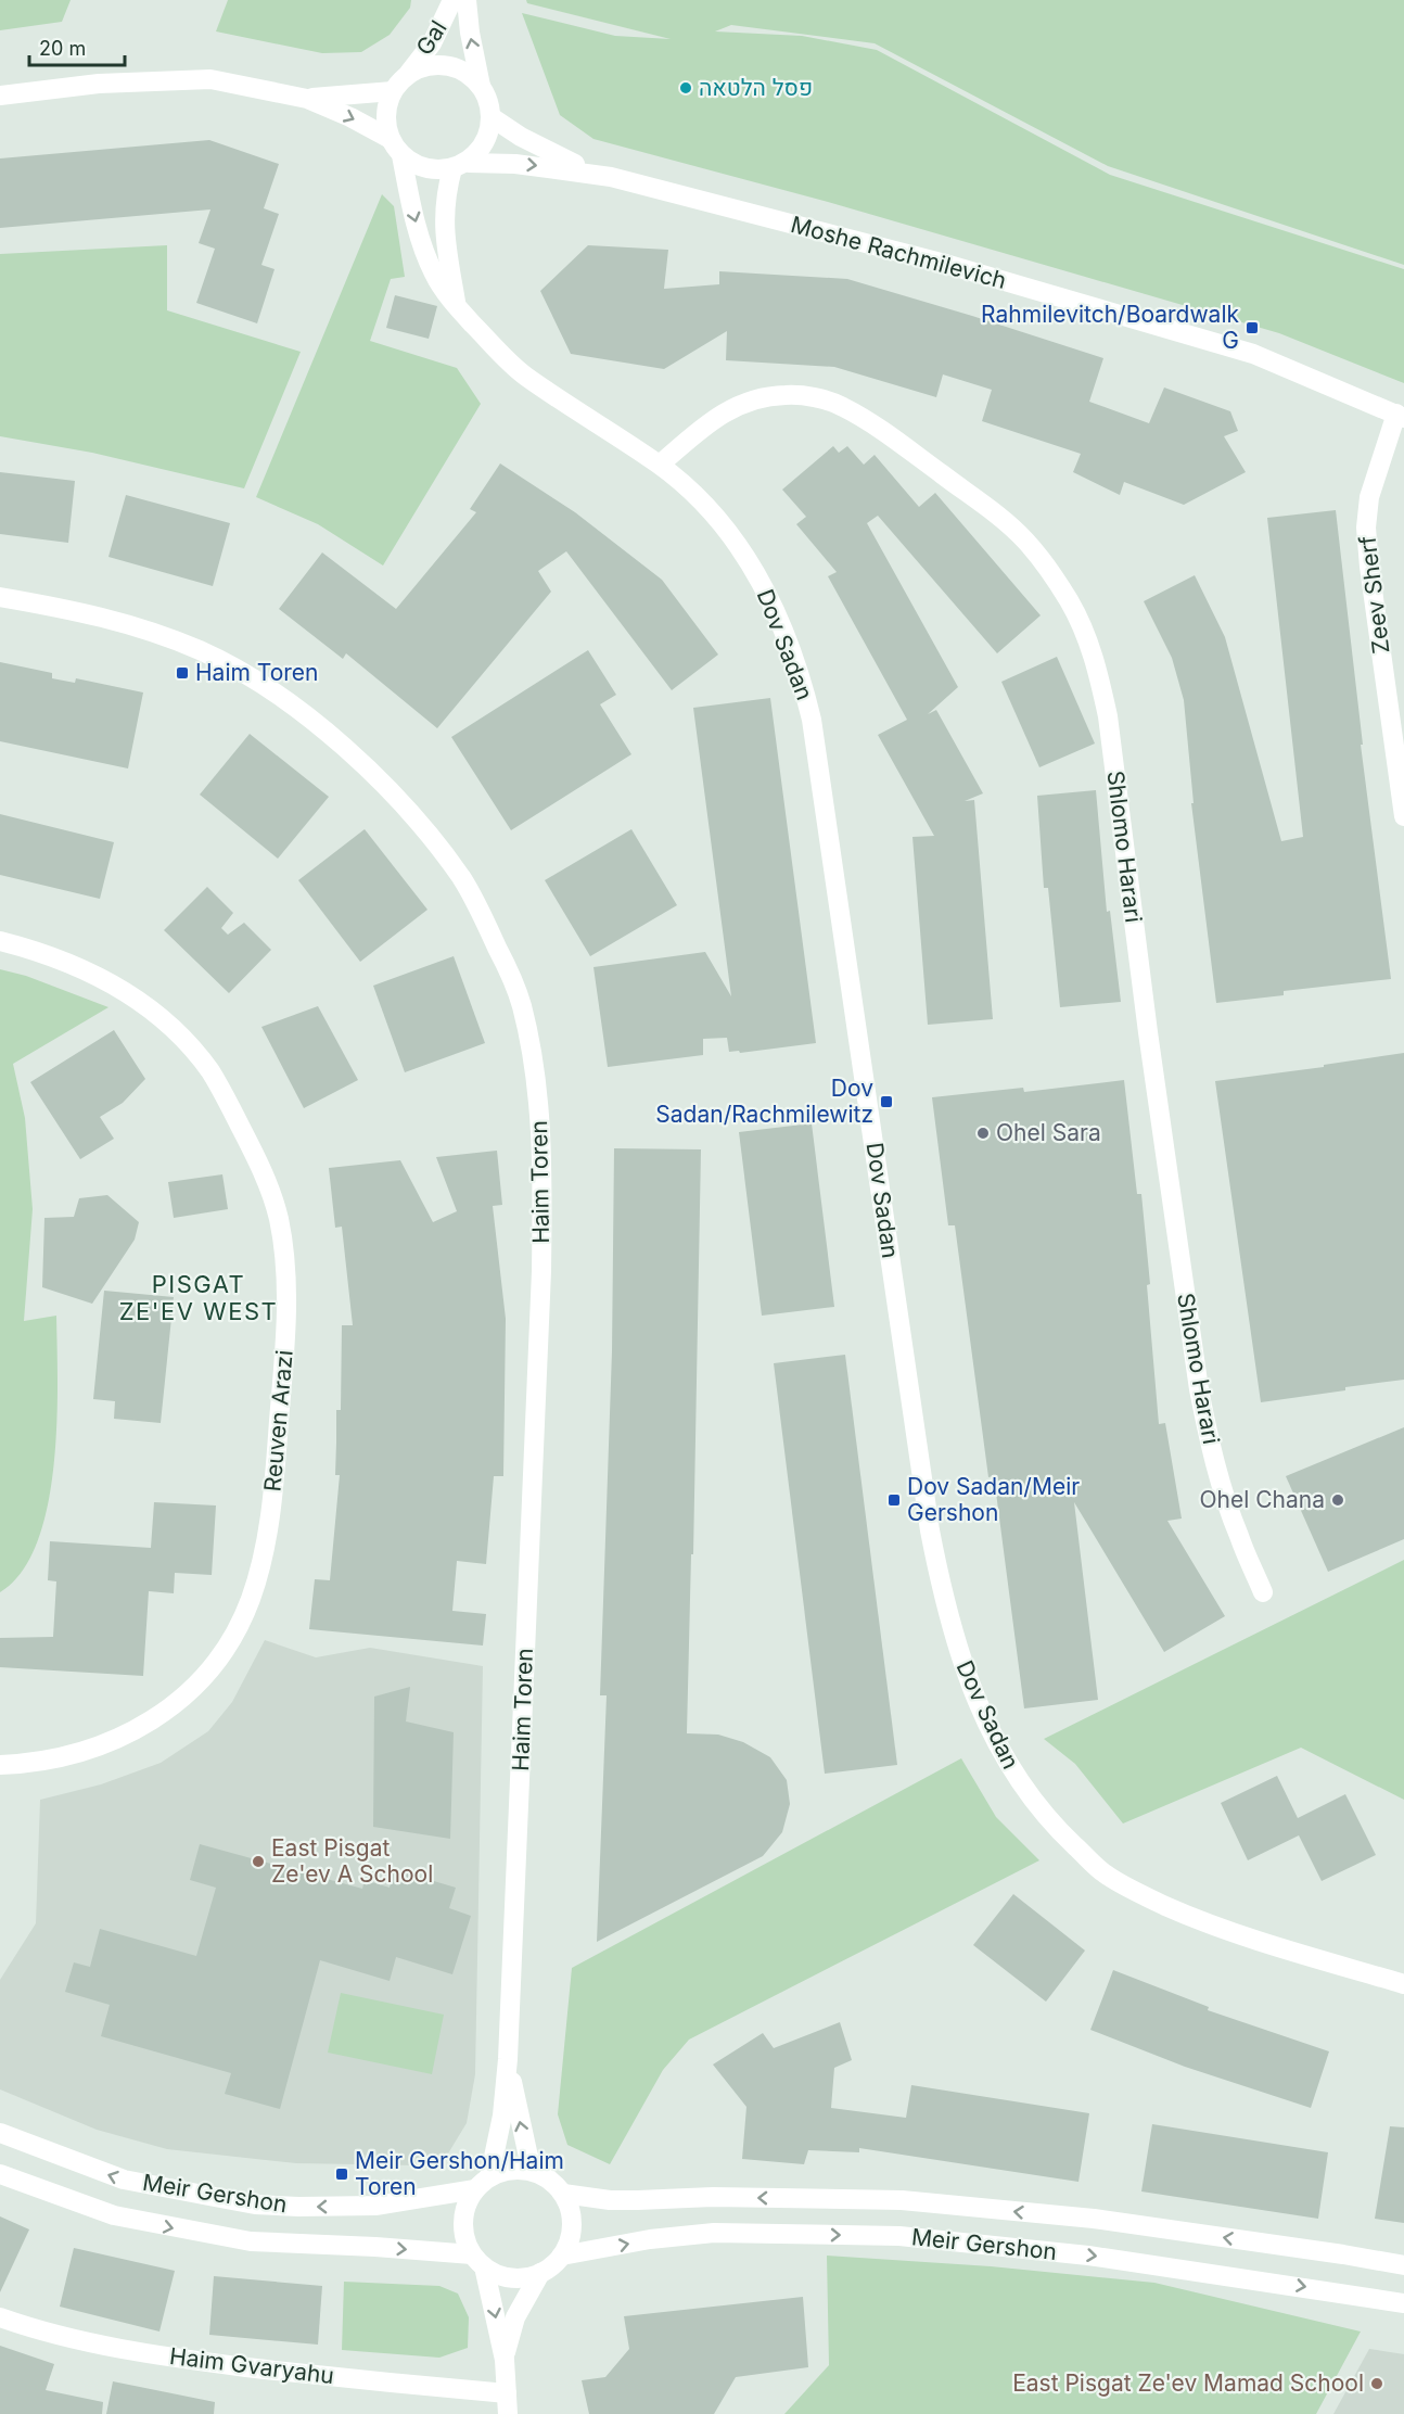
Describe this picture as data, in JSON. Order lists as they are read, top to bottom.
{
  "streets": {
    "street": [
      "Gal",
      "Moshe Rachmilevich",
      "Zeev Sherf",
      "Dov Sadan",
      "Shlomo Harari",
      "Haim Toren",
      "Reuven Arazi",
      "Meir Gershon",
      "Haim Gvaryahu"
    ]
  },
  "crossings": [
    ["Gal", "Moshe Rachmilevich"],
    ["Gal", "Dov Sadan"],
    ["Moshe Rachmilevich", "Zeev Sherf"],
    ["Moshe Rachmilevich", "Dov Sadan"],
    ["Dov Sadan", "Shlomo Harari"],
    ["Haim Toren", "Meir Gershon"]
  ],
  "one_way": ["Gal"],
  "districts": ["PISGAT ZE'EV WEST"],
  "places": {
    "other": [
      "פסל הלטאה",
      "Ohel Sara",
      "Ohel Chana",
      "East Pisgat Ze'ev A School",
      "East Pisgat Ze'ev Mamad School"
    ],
    "transit": [
      "Rahmilevitch/Boardwalk G",
      "Haim Toren",
      "Dov Sadan/Rachmilewitz",
      "Dov Sadan/Meir Gershon",
      "Meir Gershon/Haim Toren"
    ]
  },
  "scale_bar": "20 m"
}
